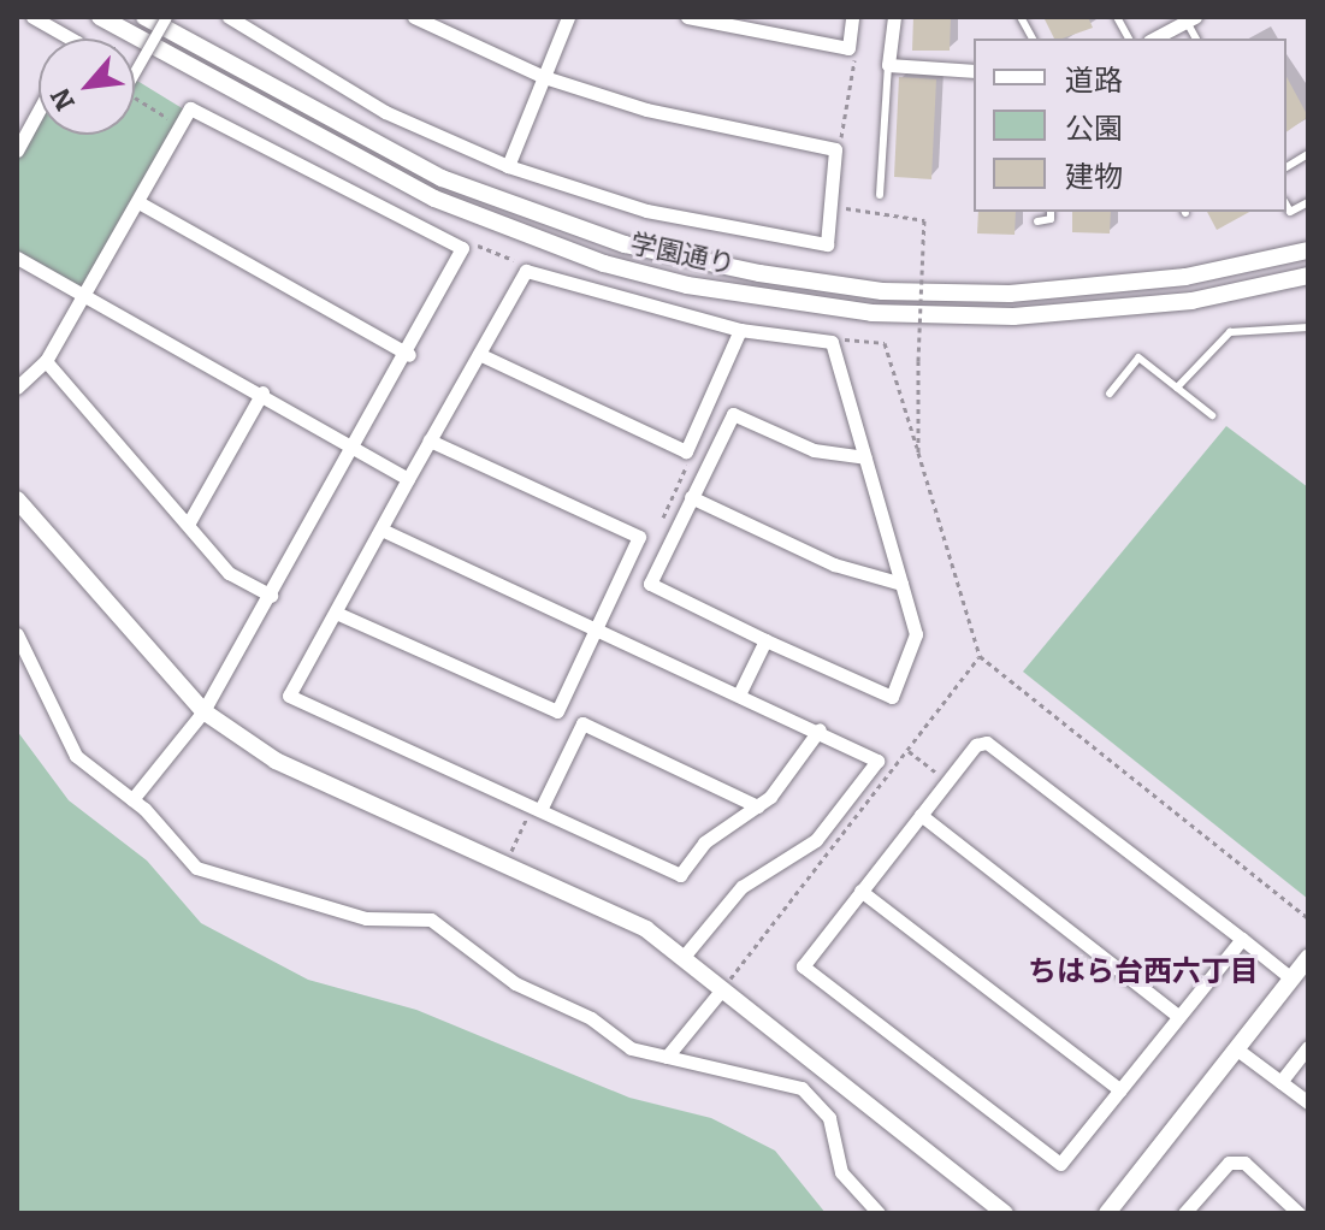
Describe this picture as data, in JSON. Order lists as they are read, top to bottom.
{
  "streets": {
    "street": ["学園通り"]
  },
  "districts": ["ちはら台西六丁目"],
  "legend": ["道路", "公園", "建物"],
  "north": "bottom left"
}
